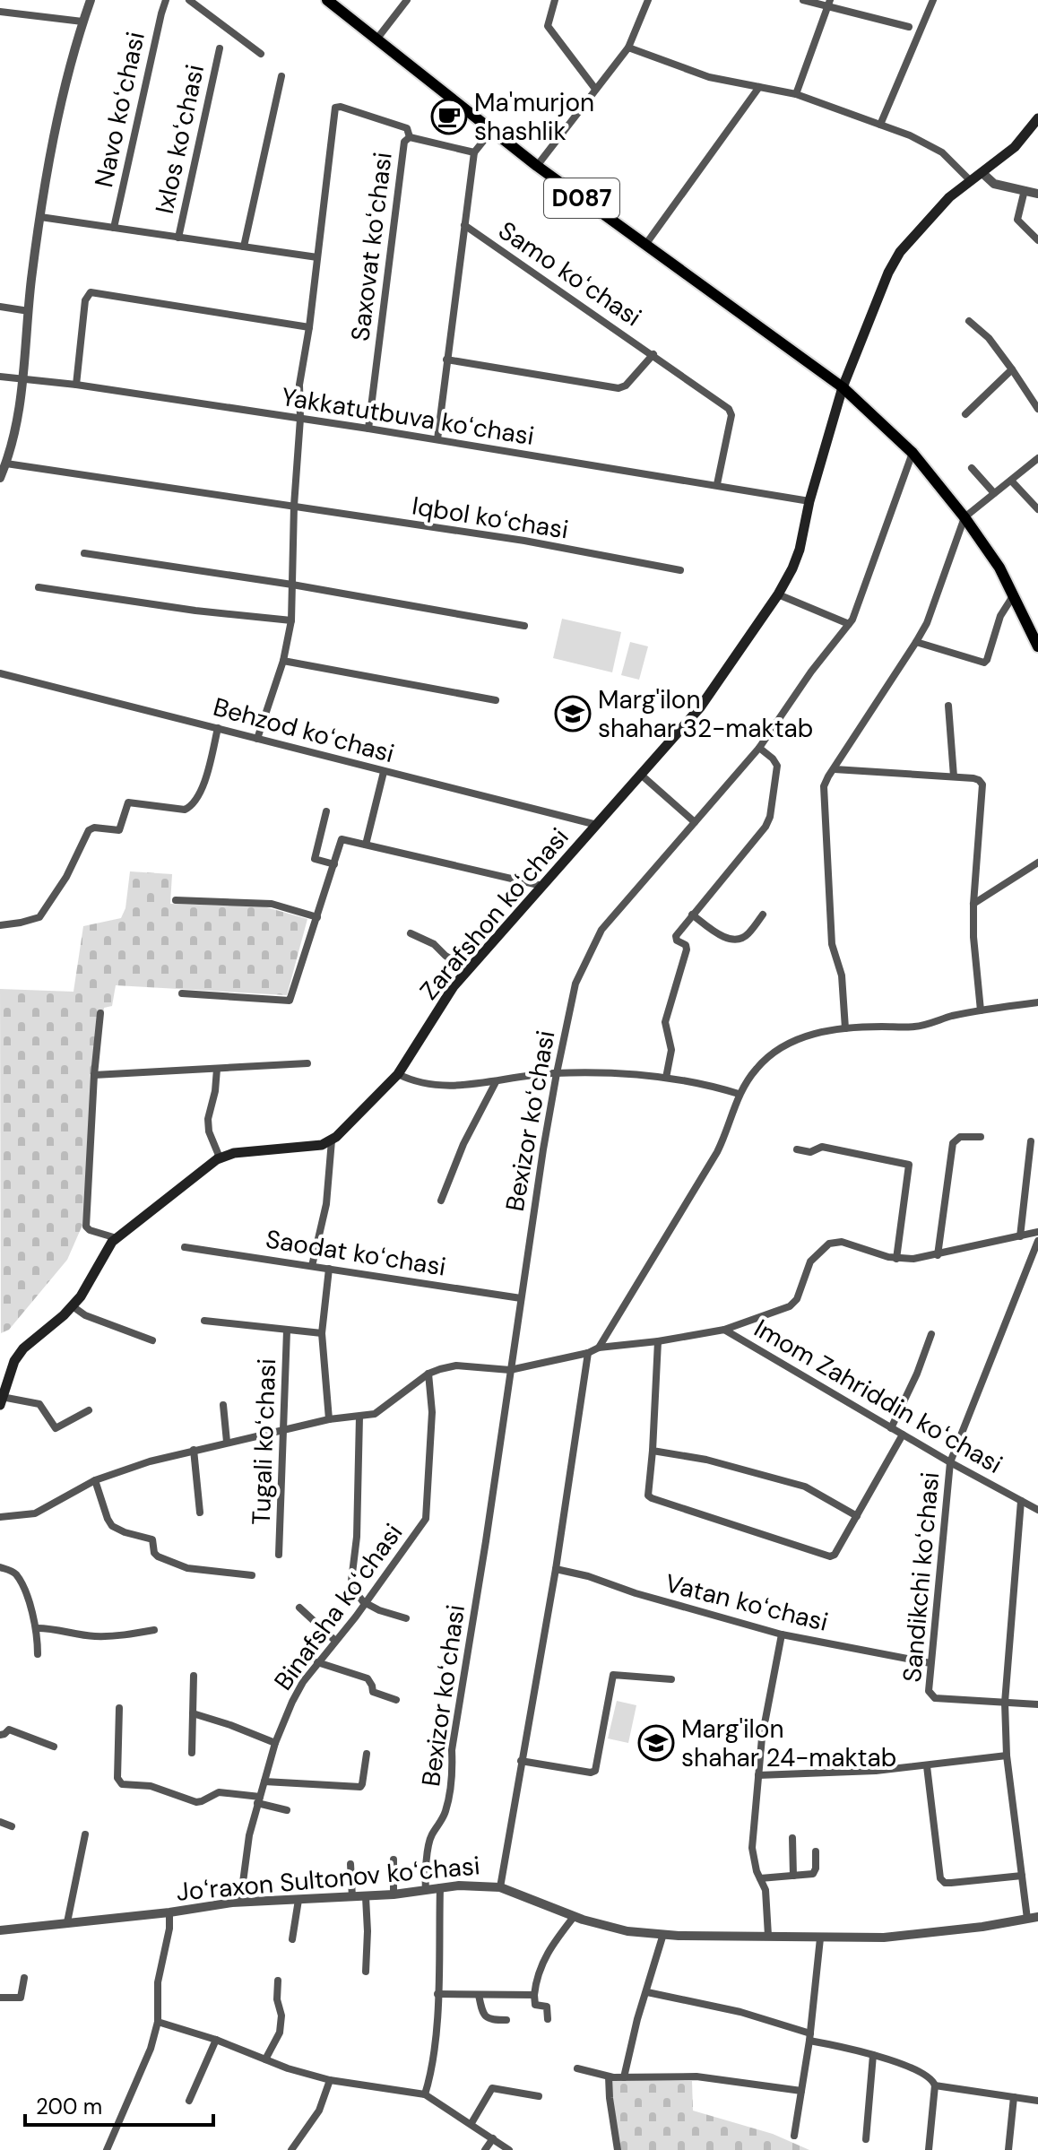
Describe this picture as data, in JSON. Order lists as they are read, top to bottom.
{
  "streets": {
    "main road": ["D087", "Zarafshon koʻchasi"],
    "street": [
      "Navo koʻchasi",
      "Ixlos koʻchasi",
      "Saxovat koʻchasi",
      "Samo koʻchasi",
      "Yakkatutbuva koʻchasi",
      "Iqbol koʻchasi",
      "Behzod koʻchasi",
      "Bexizor koʻchasi",
      "Saodat koʻchasi",
      "Imom Zahriddin koʻchasi",
      "Tugali koʻchasi",
      "Sandikchi koʻchasi",
      "Vatan koʻchasi",
      "Binafsha koʻchasi",
      "Joʻraxon Sultonov koʻchasi"
    ]
  },
  "crossings": [
    ["D087", "Zarafshon koʻchasi"],
    ["D087", "Bexizor koʻchasi"],
    ["Saxovat koʻchasi", "Samo koʻchasi"],
    ["Saxovat koʻchasi", "Yakkatutbuva koʻchasi"],
    ["Samo koʻchasi", "Yakkatutbuva koʻchasi"],
    ["Yakkatutbuva koʻchasi", "Zarafshon koʻchasi"],
    ["Behzod koʻchasi", "Zarafshon koʻchasi"],
    ["Bexizor koʻchasi", "Saodat koʻchasi"],
    ["Bexizor koʻchasi", "Imom Zahriddin koʻchasi"],
    ["Bexizor koʻchasi", "Joʻraxon Sultonov koʻchasi"],
    ["Imom Zahriddin koʻchasi", "Tugali koʻchasi"],
    ["Imom Zahriddin koʻchasi", "Sandikchi koʻchasi"],
    ["Imom Zahriddin koʻchasi", "Binafsha koʻchasi"],
    ["Sandikchi koʻchasi", "Vatan koʻchasi"],
    ["Binafsha koʻchasi", "Joʻraxon Sultonov koʻchasi"]
  ],
  "places": {
    "cafe": ["Ma'murjon shashlik"],
    "school or university": ["Marg'ilon shahar 32-maktab", "Marg'ilon shahar 24-maktab"]
  },
  "scale_bar": "200 m"
}
